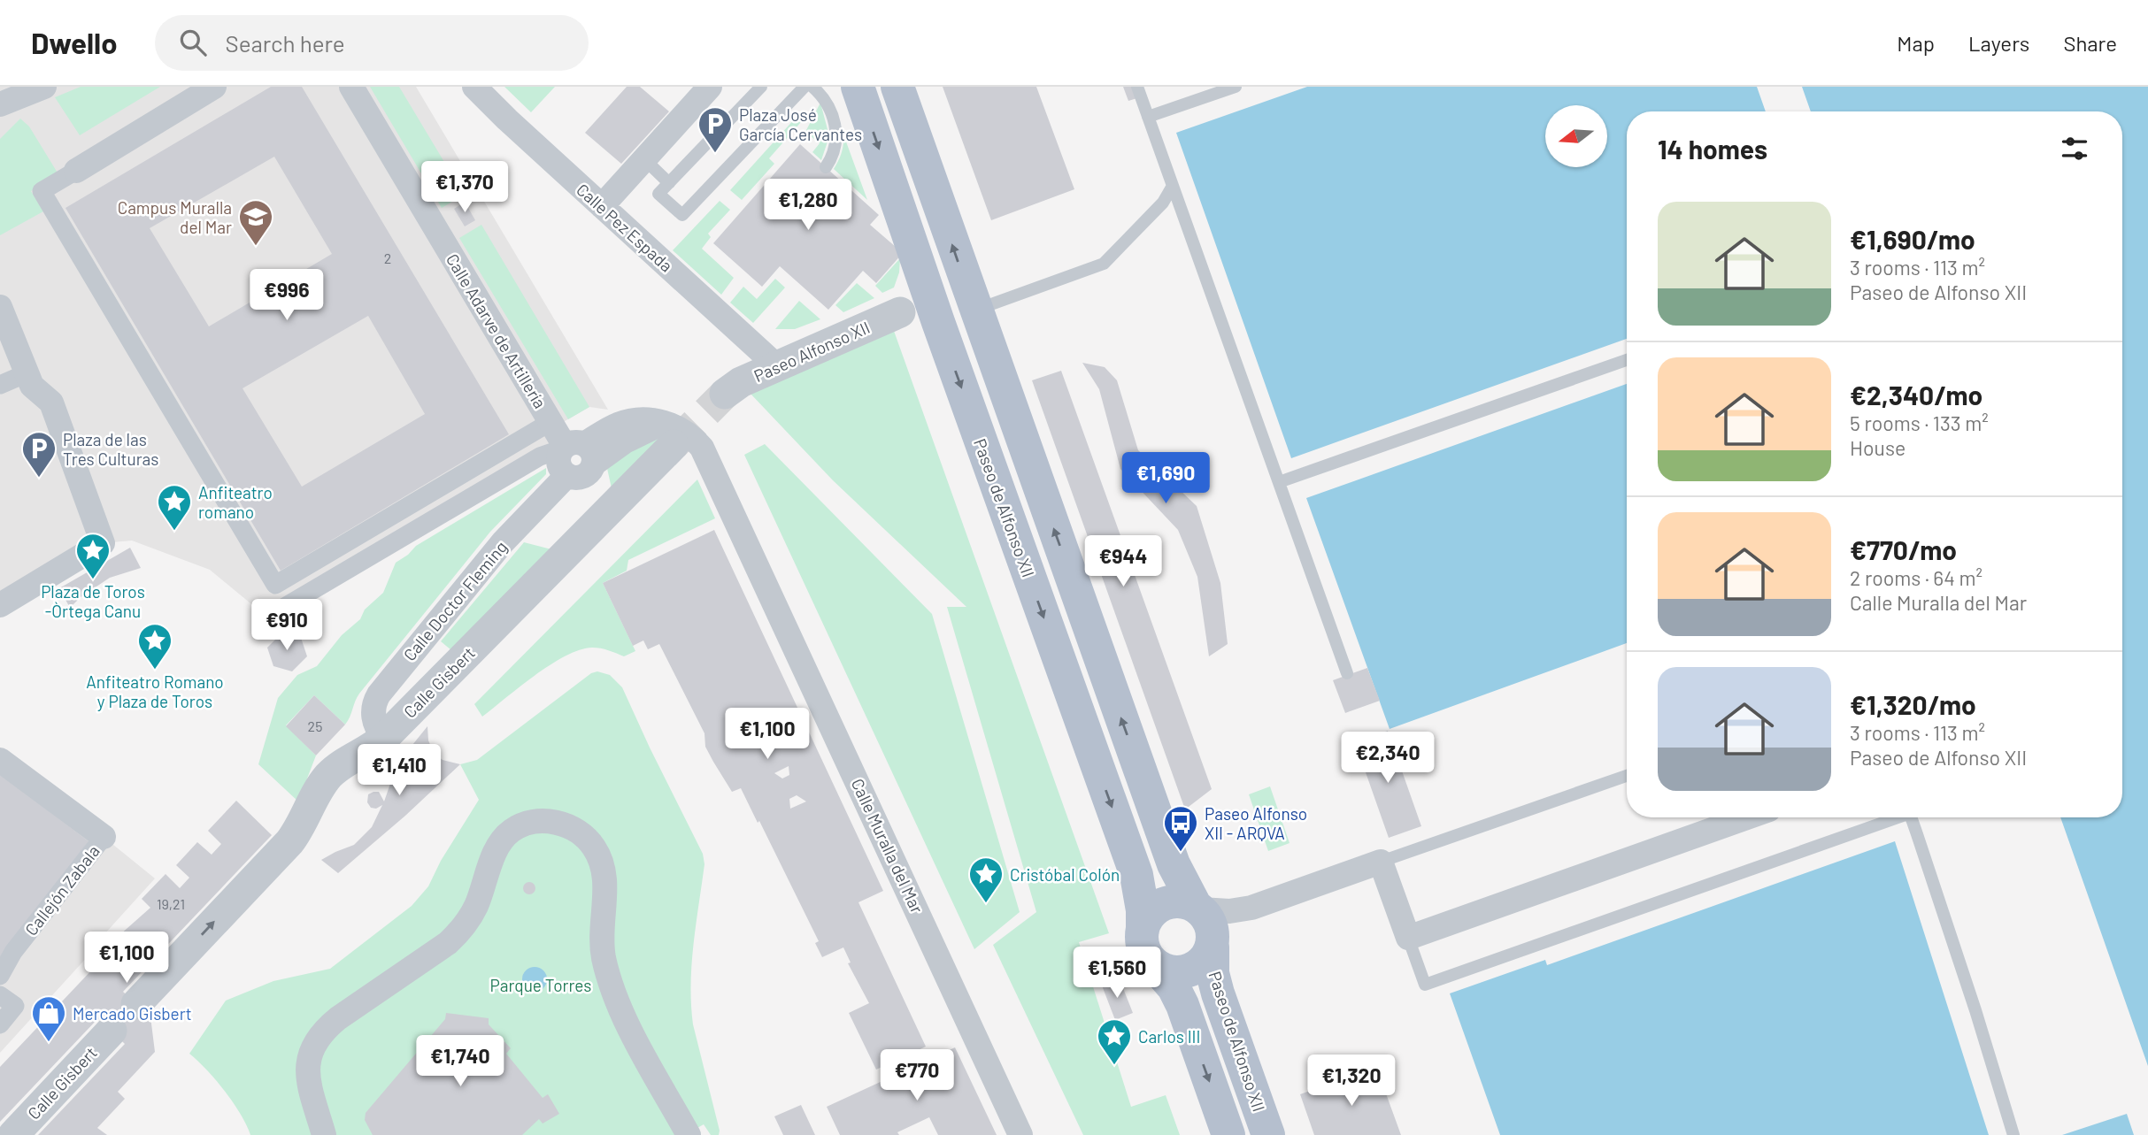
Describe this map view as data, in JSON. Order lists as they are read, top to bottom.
{
  "streets": {
    "main road": ["Paseo de Alfonso XII"],
    "street": [
      "Calle Pez Espada",
      "Calle Adarve de Artillería",
      "Paseo Alfonso XII",
      "Calle Doctor Fleming",
      "Calle Gisbert",
      "Calle Muralla del Mar",
      "Callejón Zabala"
    ]
  },
  "crossings": [
    ["Calle Pez Espada", "Paseo Alfonso XII"],
    ["Calle Adarve de Artillería", "Calle Doctor Fleming"],
    ["Calle Doctor Fleming", "Calle Gisbert"],
    ["Calle Gisbert", "Calle Muralla del Mar"]
  ],
  "one_way": ["Calle Gisbert"],
  "parks": ["Parque Torres"],
  "places": {
    "parking": ["Plaza José García Cervantes", "Plaza de las Tres Culturas"],
    "school or university": ["Campus Muralla del Mar"],
    "place": [
      "Anfiteatro romano",
      "Plaza de Toros -Òrtega Canu",
      "Anfiteatro Romano y Plaza de Toros",
      "Cristóbal Colón",
      "Carlos III"
    ],
    "bus stop": ["Paseo Alfonso XII - ARQVA"],
    "shop": ["Mercado Gisbert"]
  },
  "house_numbers": ["2", "25", "19,21"],
  "north": "left",
  "page": {
    "header": "Dwello",
    "search": "Search here",
    "nav": ["Map", "Layers", "Share"],
    "heading": "14 homes",
    "price": [
      "€1,370",
      "€1,280",
      "€996",
      "€1,690",
      "€944",
      "€910",
      "€1,100",
      "€2,340",
      "€1,410",
      "€1,100",
      "€1,560",
      "€1,740",
      "€770",
      "€1,320"
    ],
    "list": [
      {
        "name": "€1,690/mo",
        "note": "3 rooms · 113 m² · Paseo de Alfonso XII"
      },
      {
        "name": "€2,340/mo",
        "note": "5 rooms · 133 m² · House"
      },
      {
        "name": "€770/mo",
        "note": "2 rooms · 64 m² · Calle Muralla del Mar"
      },
      {
        "name": "€1,320/mo",
        "note": "3 rooms · 113 m² · Paseo de Alfonso XII"
      }
    ]
  }
}
